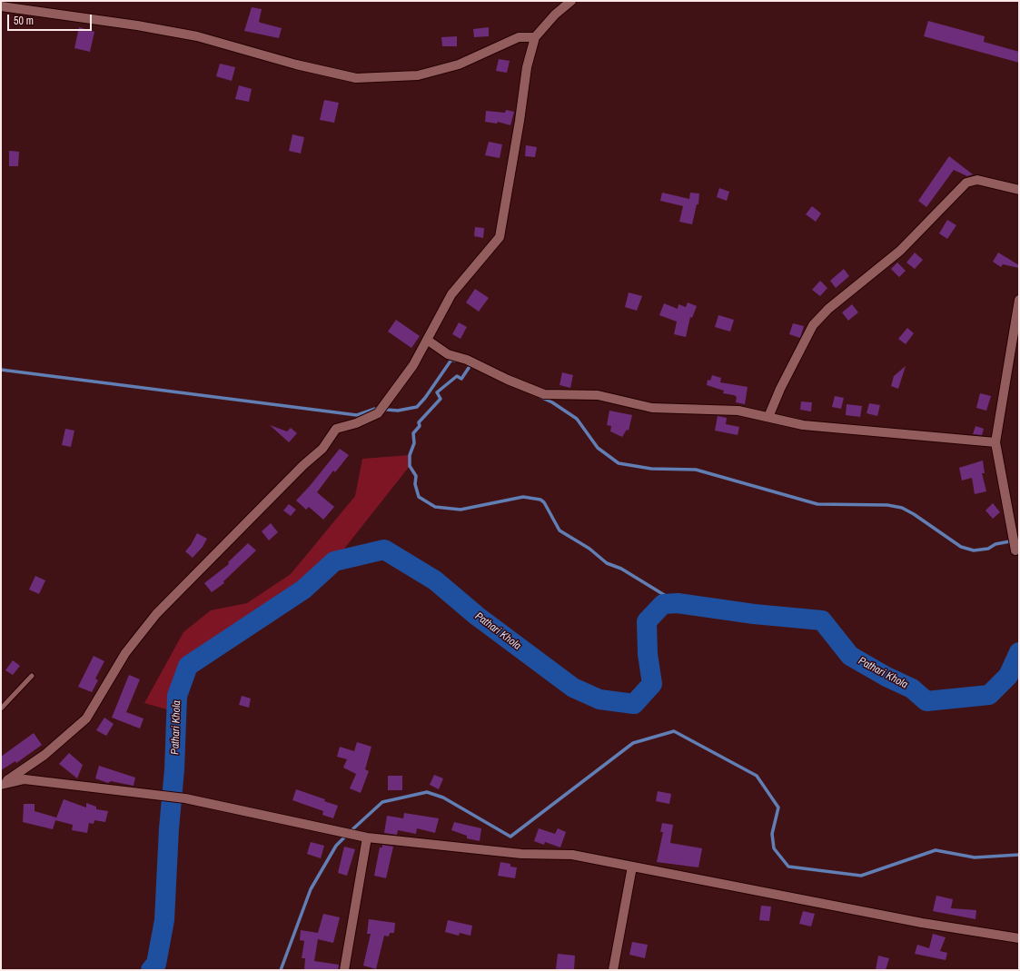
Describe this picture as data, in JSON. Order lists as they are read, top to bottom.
{
  "water": ["Pathari Khola"],
  "scale_bar": "50 m"
}
